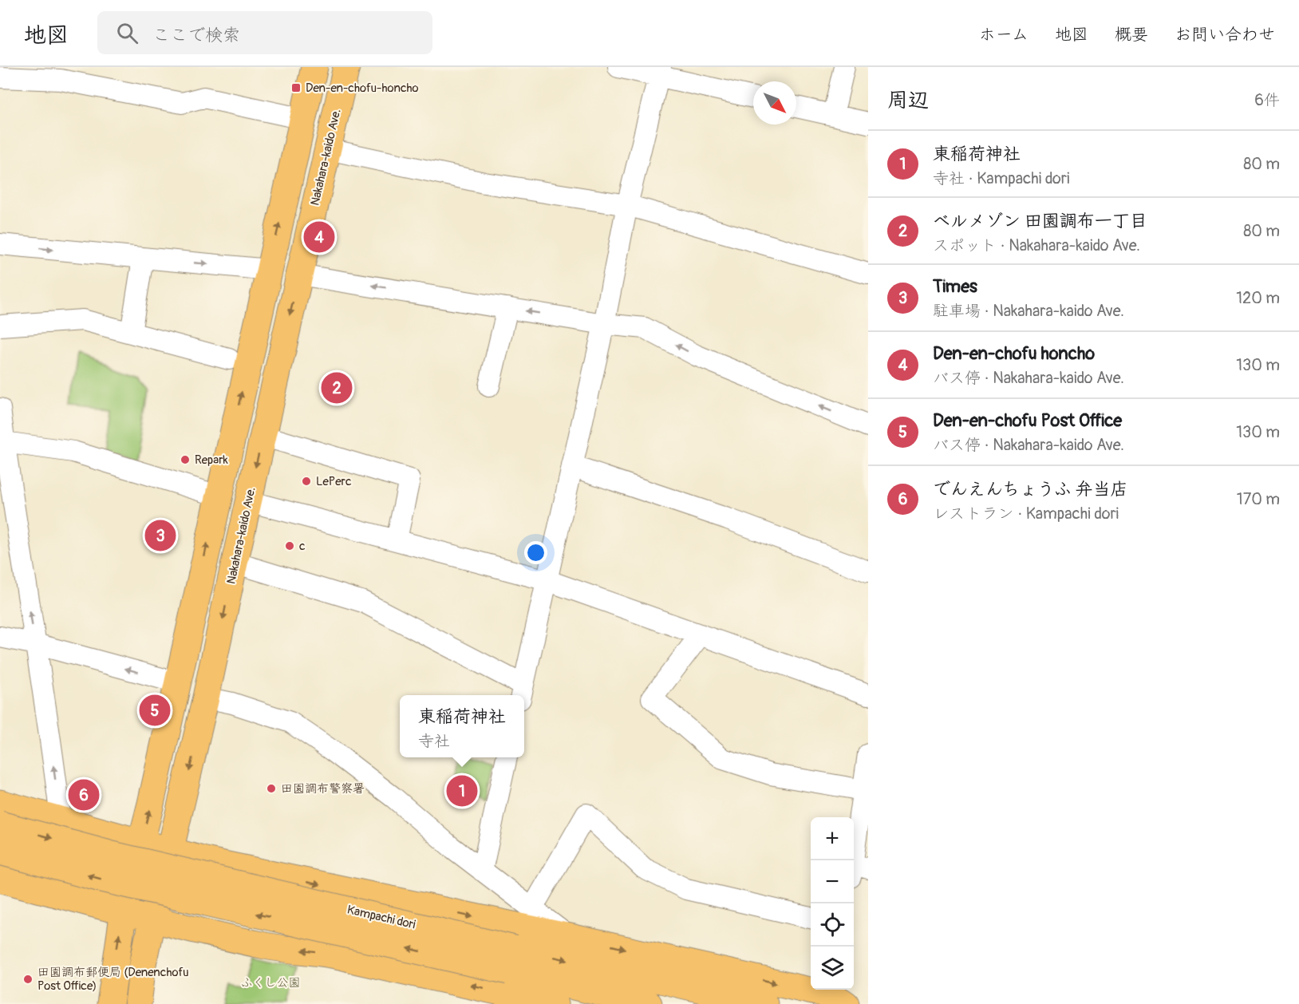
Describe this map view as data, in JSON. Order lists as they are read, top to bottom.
{
  "streets": {
    "main road": ["Nakahara-kaido Ave.", "Kampachi dori"]
  },
  "parks": ["ふくし公園"],
  "places": {
    "transit": ["Den-en-chofu-honcho"],
    "other": [
      "Repark",
      "LePerc",
      "c",
      "田園調布警察署",
      "田園調布郵便局 (Denenchofu Post Office)"
    ]
  },
  "north": "bottom right",
  "page": {
    "header": "地図",
    "search": "ここで検索",
    "nav": [
      "ホーム",
      "地図",
      "概要",
      "お問い合わせ"
    ],
    "heading": ["周辺", "6件"],
    "list": [
      {
        "mark": "1",
        "name": "東稲荷神社",
        "note": "寺社 · Kampachi dori",
        "value": "80 m"
      },
      {
        "mark": "2",
        "name": "ベルメゾン 田園調布一丁目",
        "note": "スポット · Nakahara-kaido Ave.",
        "value": "80 m"
      },
      {
        "mark": "3",
        "name": "Times",
        "note": "駐車場 · Nakahara-kaido Ave.",
        "value": "120 m"
      },
      {
        "mark": "4",
        "name": "Den-en-chofu honcho",
        "note": "バス停 · Nakahara-kaido Ave.",
        "value": "130 m"
      },
      {
        "mark": "5",
        "name": "Den-en-chofu Post Office",
        "note": "バス停 · Nakahara-kaido Ave.",
        "value": "130 m"
      },
      {
        "mark": "6",
        "name": "でんえんちょうふ 弁当店",
        "note": "レストラン · Kampachi dori",
        "value": "170 m"
      }
    ],
    "pins": [
      "4",
      "2",
      "3",
      "5",
      "1",
      "6"
    ],
    "popup": ["東稲荷神社", "寺社"],
    "map_buttons": ["+", "−"]
  }
}
